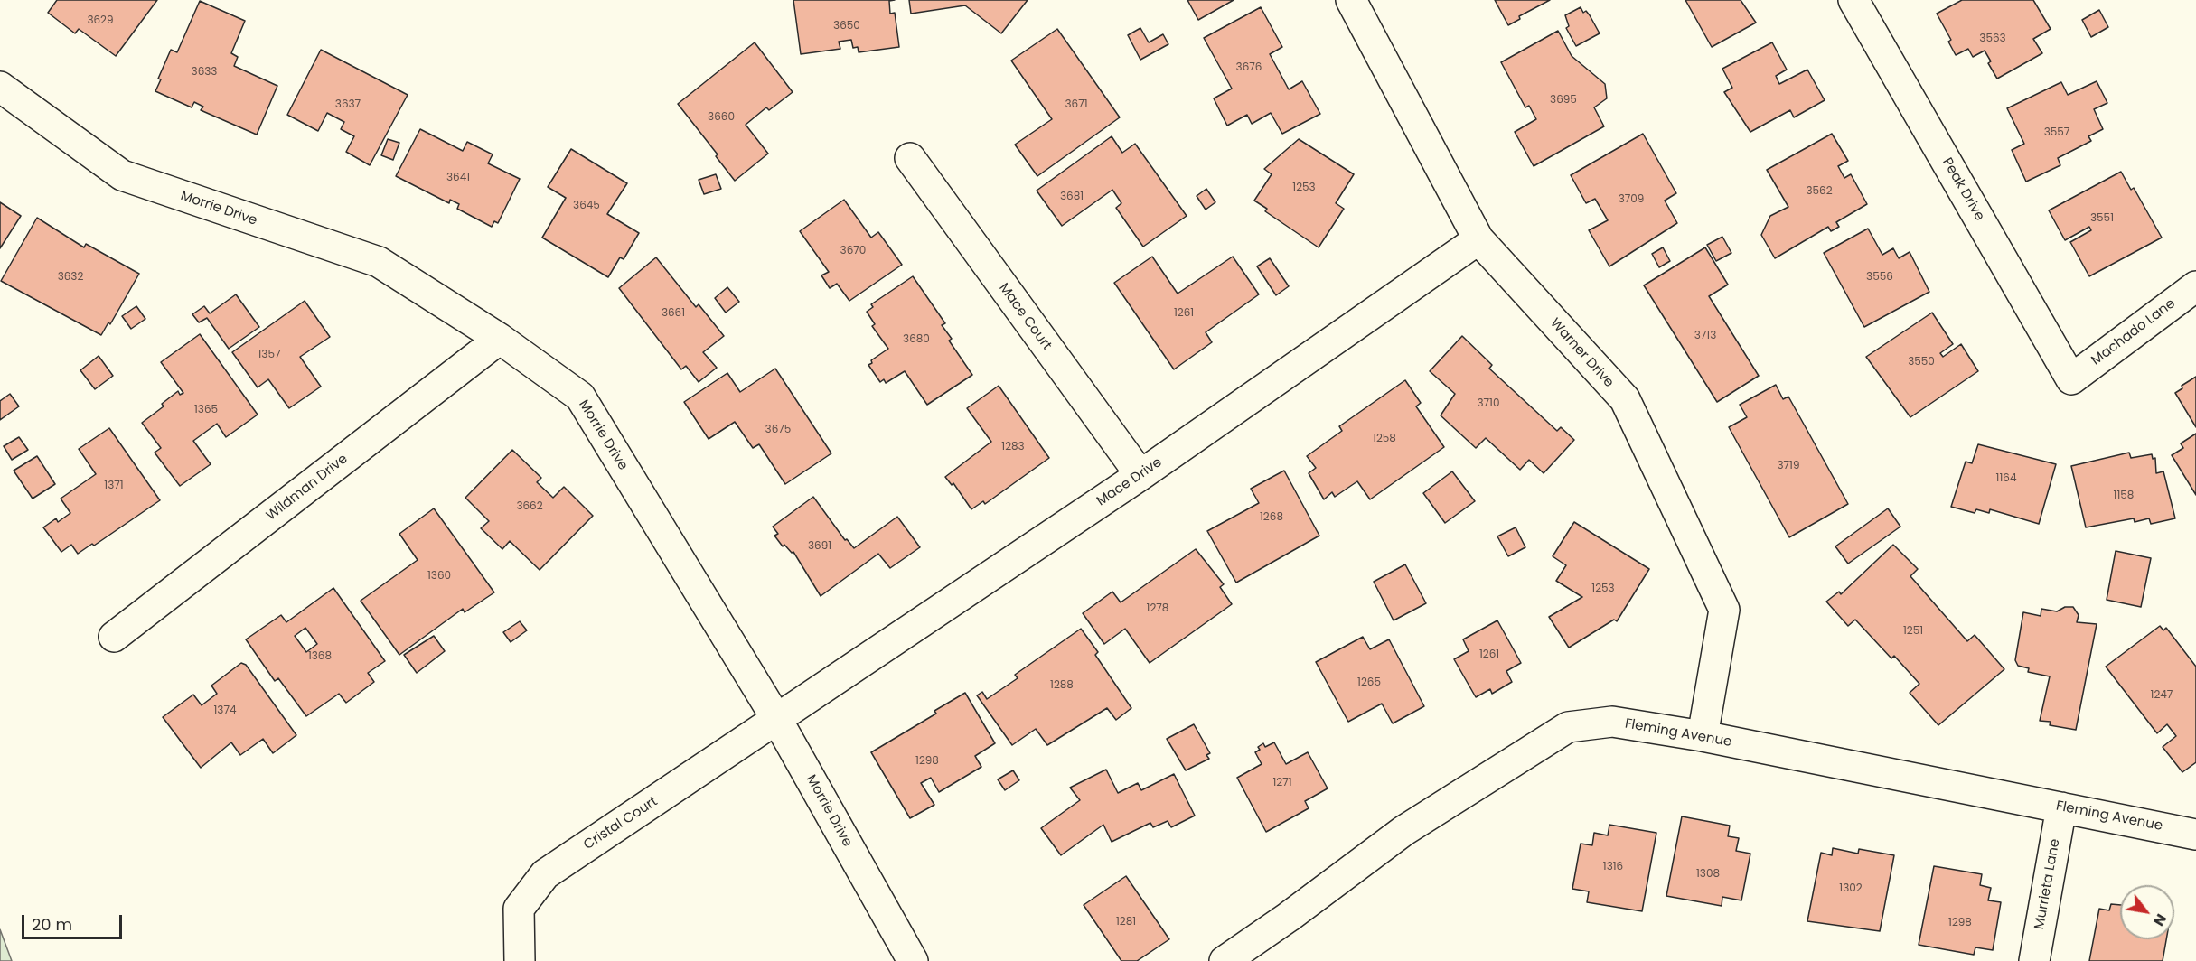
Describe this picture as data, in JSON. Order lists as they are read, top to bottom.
{
  "streets": {
    "street": [
      "Peak Drive",
      "Morrie Drive",
      "Mace Court",
      "Machado Lane",
      "Warner Drive",
      "Mace Drive",
      "Wildman Drive",
      "Fleming Avenue",
      "Cristal Court",
      "Murrieta Lane"
    ]
  },
  "crossings": [
    ["Peak Drive", "Machado Lane"],
    ["Morrie Drive", "Mace Drive"],
    ["Morrie Drive", "Wildman Drive"],
    ["Morrie Drive", "Cristal Court"],
    ["Mace Court", "Mace Drive"],
    ["Warner Drive", "Mace Drive"],
    ["Warner Drive", "Fleming Avenue"],
    ["Mace Drive", "Cristal Court"],
    ["Fleming Avenue", "Murrieta Lane"]
  ],
  "house_numbers": [
    "3629",
    "3650",
    "3563",
    "3676",
    "3633",
    "3695",
    "3637",
    "3671",
    "3660",
    "3557",
    "3641",
    "1253",
    "3562",
    "3681",
    "3709",
    "3645",
    "3551",
    "3670",
    "3632",
    "3556",
    "3661",
    "1261",
    "3713",
    "3680",
    "1357",
    "3550",
    "3710",
    "1365",
    "3675",
    "1258",
    "1283",
    "3719",
    "1164",
    "1371",
    "1158",
    "3662",
    "1268",
    "3691",
    "1360",
    "1253",
    "1278",
    "1251",
    "1261",
    "1368",
    "1265",
    "1288",
    "1247",
    "1374",
    "1298",
    "1271",
    "1316",
    "1308",
    "1302",
    "1281",
    "1298"
  ],
  "scale_bar": "20 m",
  "north": "bottom right"
}
